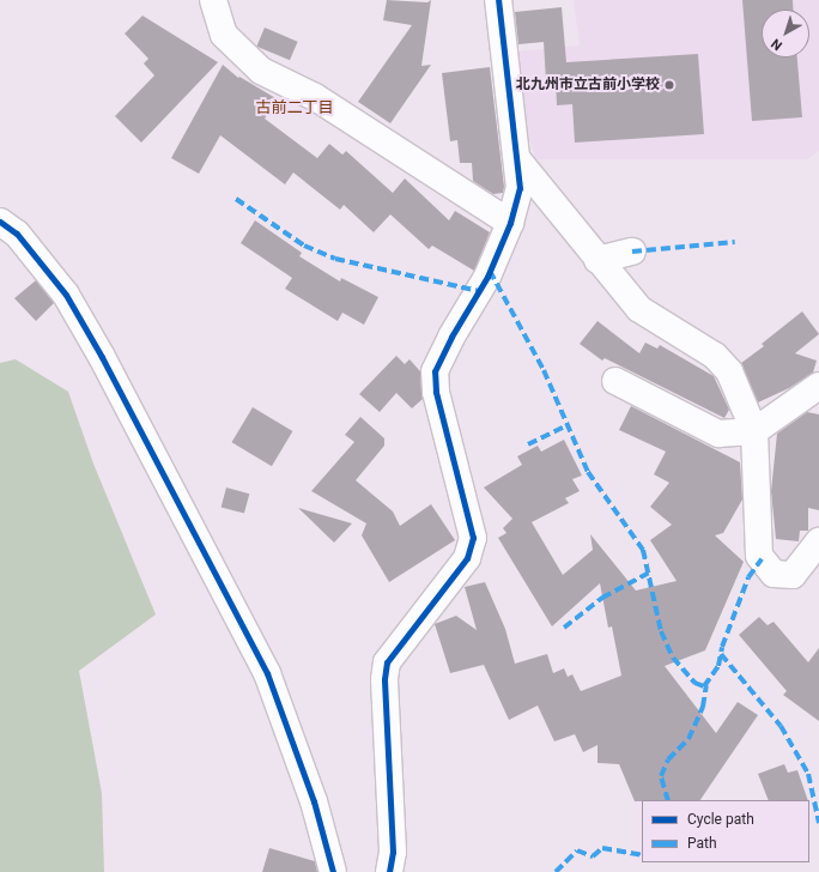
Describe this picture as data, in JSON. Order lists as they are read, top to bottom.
{
  "districts": ["古前二丁目"],
  "places": ["北九州市立古前小学校"],
  "legend": ["Cycle path", "Path"],
  "north": "bottom left"
}
